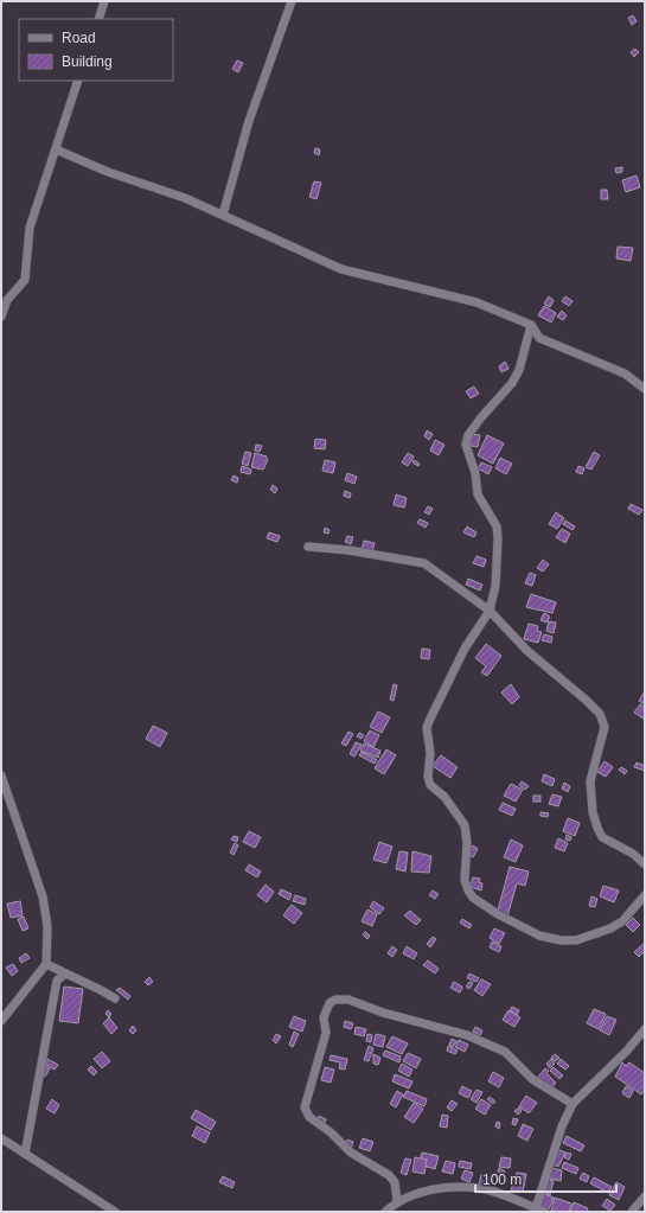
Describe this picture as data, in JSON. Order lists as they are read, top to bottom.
{
  "legend": ["Road", "Building"],
  "scale_bar": "100 m"
}
